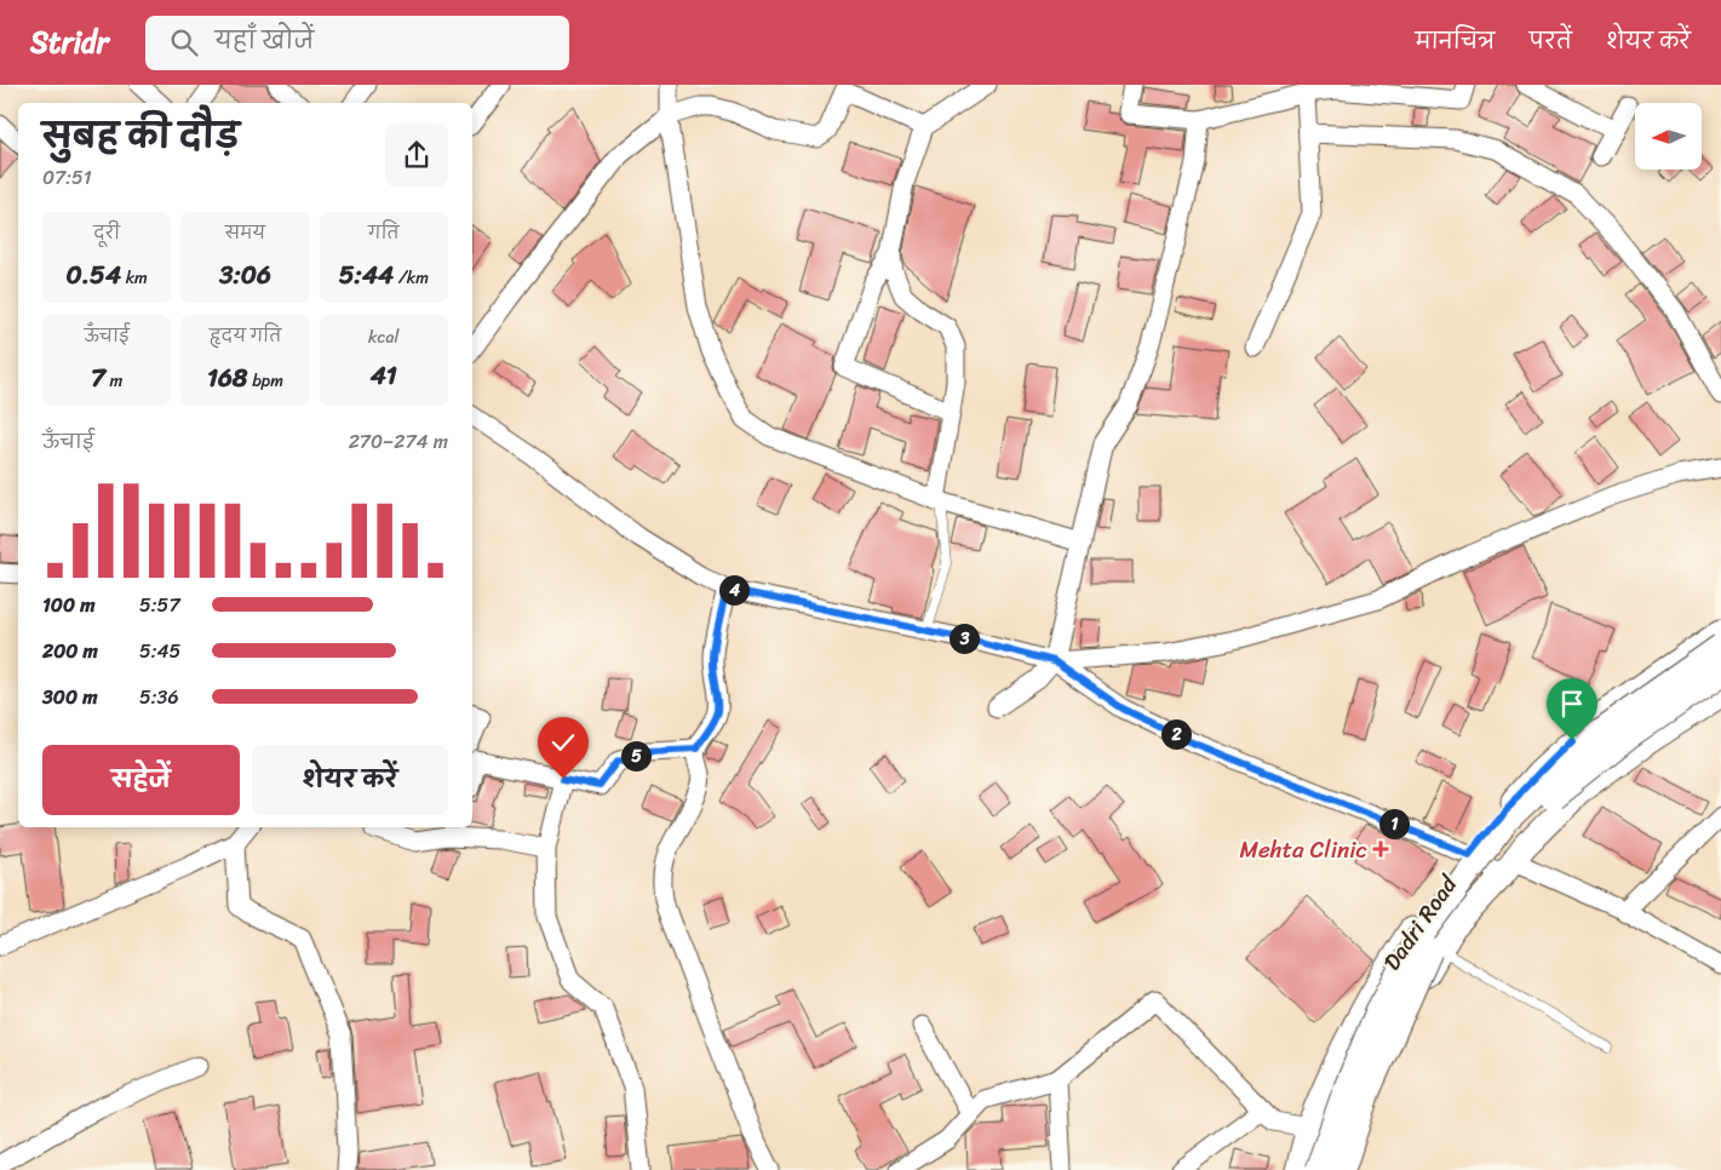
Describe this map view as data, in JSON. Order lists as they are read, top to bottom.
{
  "streets": {
    "street": ["Dadri Road"]
  },
  "places": {
    "health": ["Mehta Clinic"]
  },
  "north": "left",
  "page": {
    "header": "Stridr",
    "search": "यहाँ खोजें",
    "nav": ["मानचित्र", "परतें", "शेयर करें"],
    "heading": ["सुबह की दौड़", "07:51"],
    "stats": [
      ["दूरी", "0.54 km"],
      ["समय", "3:06"],
      ["गति", "5:44 /km"],
      ["ऊँचाई", "7 m"],
      ["हृदय गति", "168 bpm"],
      ["kcal", "41"]
    ],
    "chart": ["ऊँचाई", "270–274 m"],
    "pins": [
      "4",
      "3",
      "2",
      "5",
      "1"
    ],
    "list": [
      {
        "name": "100 m",
        "note": "5:57"
      },
      {
        "name": "200 m",
        "note": "5:45"
      },
      {
        "name": "300 m",
        "note": "5:36"
      }
    ],
    "buttons": ["सहेजें", "शेयर करें"]
  }
}
